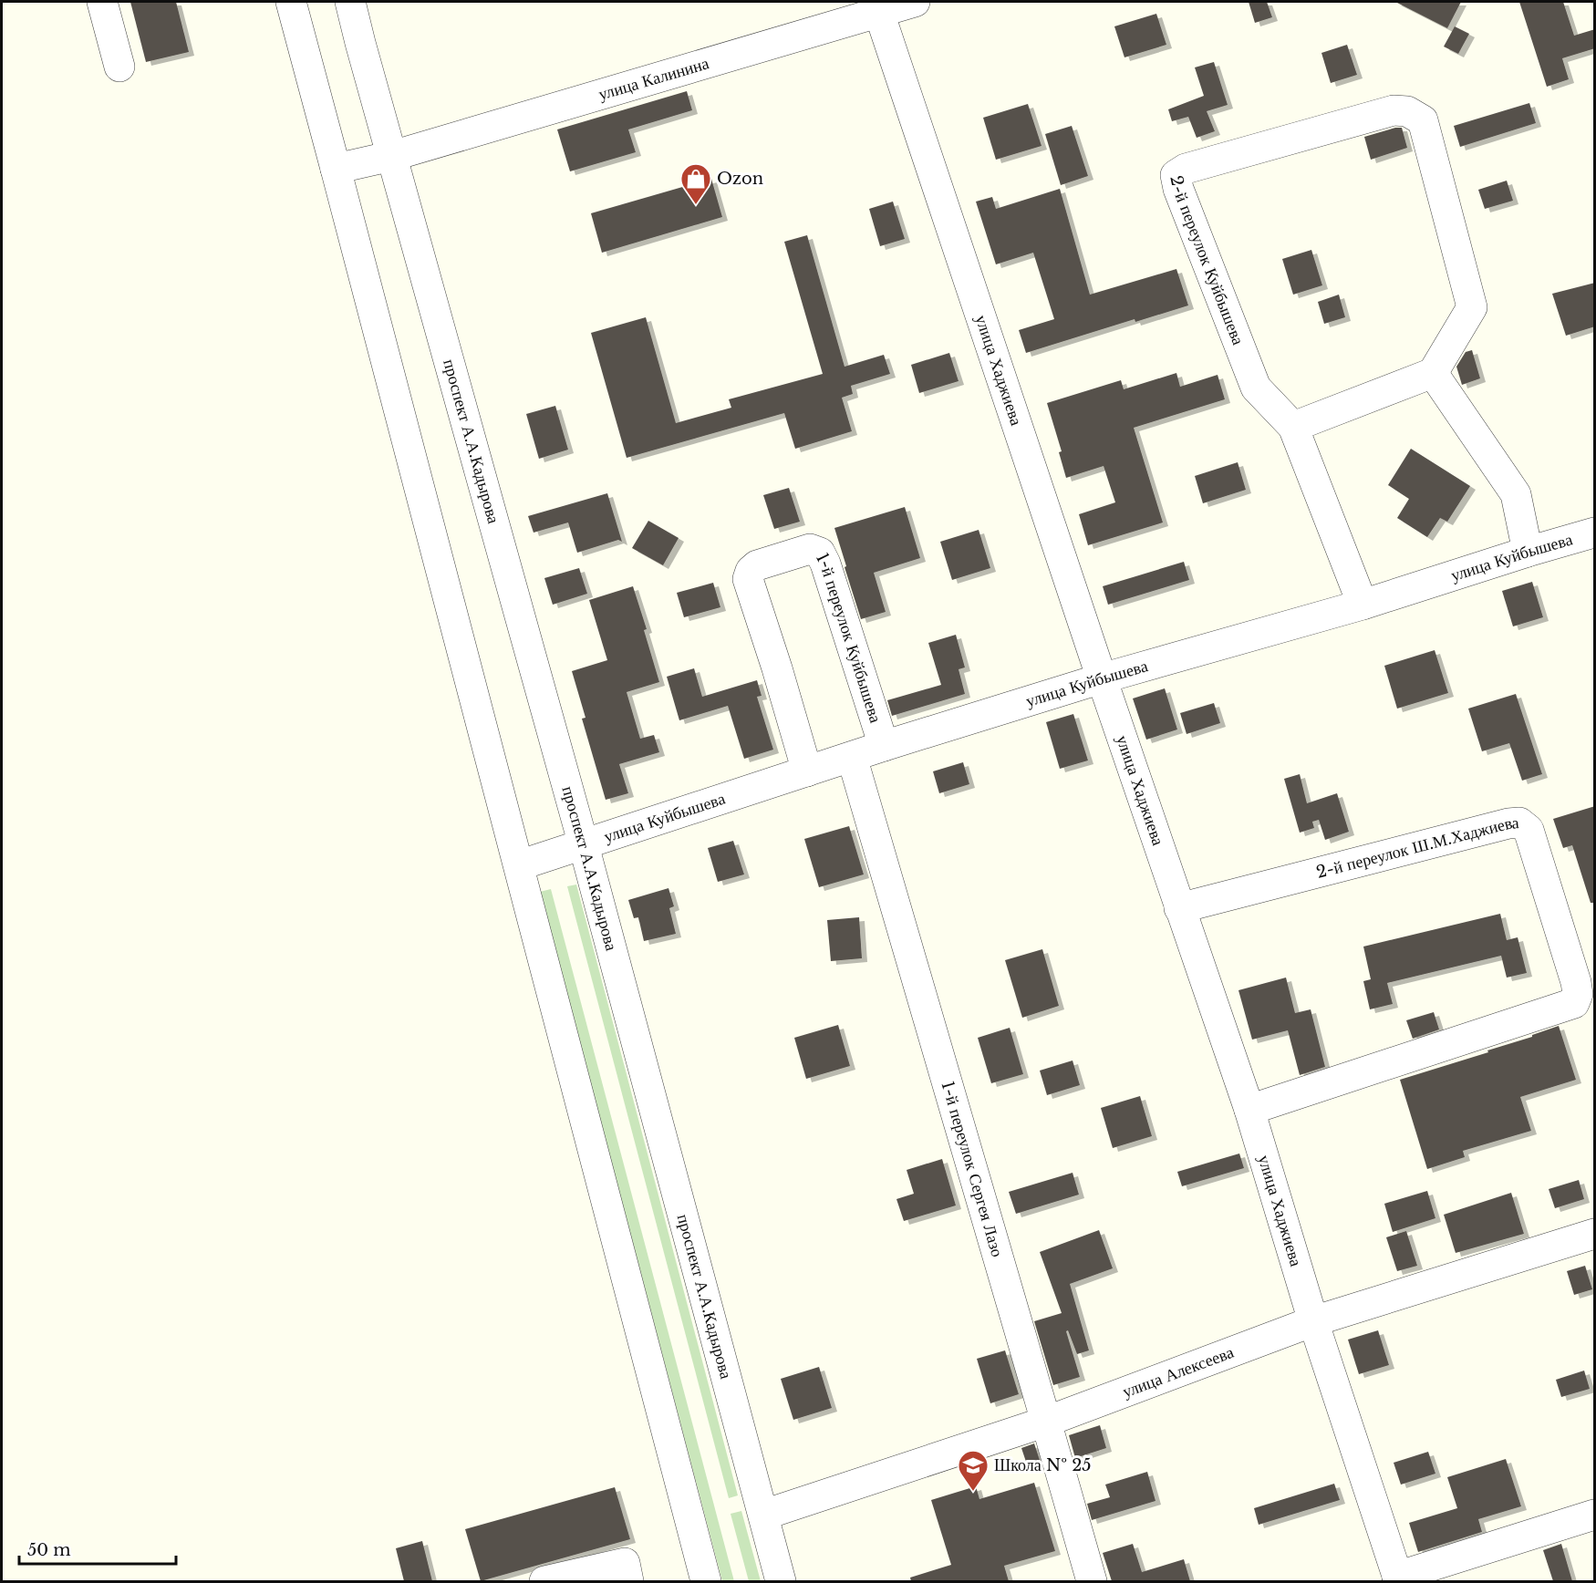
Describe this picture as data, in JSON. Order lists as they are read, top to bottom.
{
  "streets": {
    "street": [
      "улица Калинина",
      "2-й переулок Куйбышева",
      "улица Хаджиева",
      "проспект А.А.Кадырова",
      "улица Куйбышева",
      "1-й переулок Куйбышева",
      "2-й переулок Ш.М.Хаджиева",
      "1-й переулок Сергея Лазо",
      "улица Алексеева"
    ]
  },
  "crossings": [
    ["улица Калинина", "улица Хаджиева"],
    ["улица Калинина", "проспект А.А.Кадырова"],
    ["2-й переулок Куйбышева", "улица Куйбышева"],
    ["улица Хаджиева", "улица Куйбышева"],
    ["улица Хаджиева", "2-й переулок Ш.М.Хаджиева"],
    ["улица Хаджиева", "улица Алексеева"],
    ["проспект А.А.Кадырова", "улица Куйбышева"],
    ["проспект А.А.Кадырова", "улица Алексеева"],
    ["улица Куйбышева", "1-й переулок Куйбышева"],
    ["улица Куйбышева", "1-й переулок Сергея Лазо"],
    ["1-й переулок Сергея Лазо", "улица Алексеева"]
  ],
  "places": {
    "shop": ["Ozon"],
    "school or university": ["Школа № 25"]
  },
  "scale_bar": "50 m"
}
